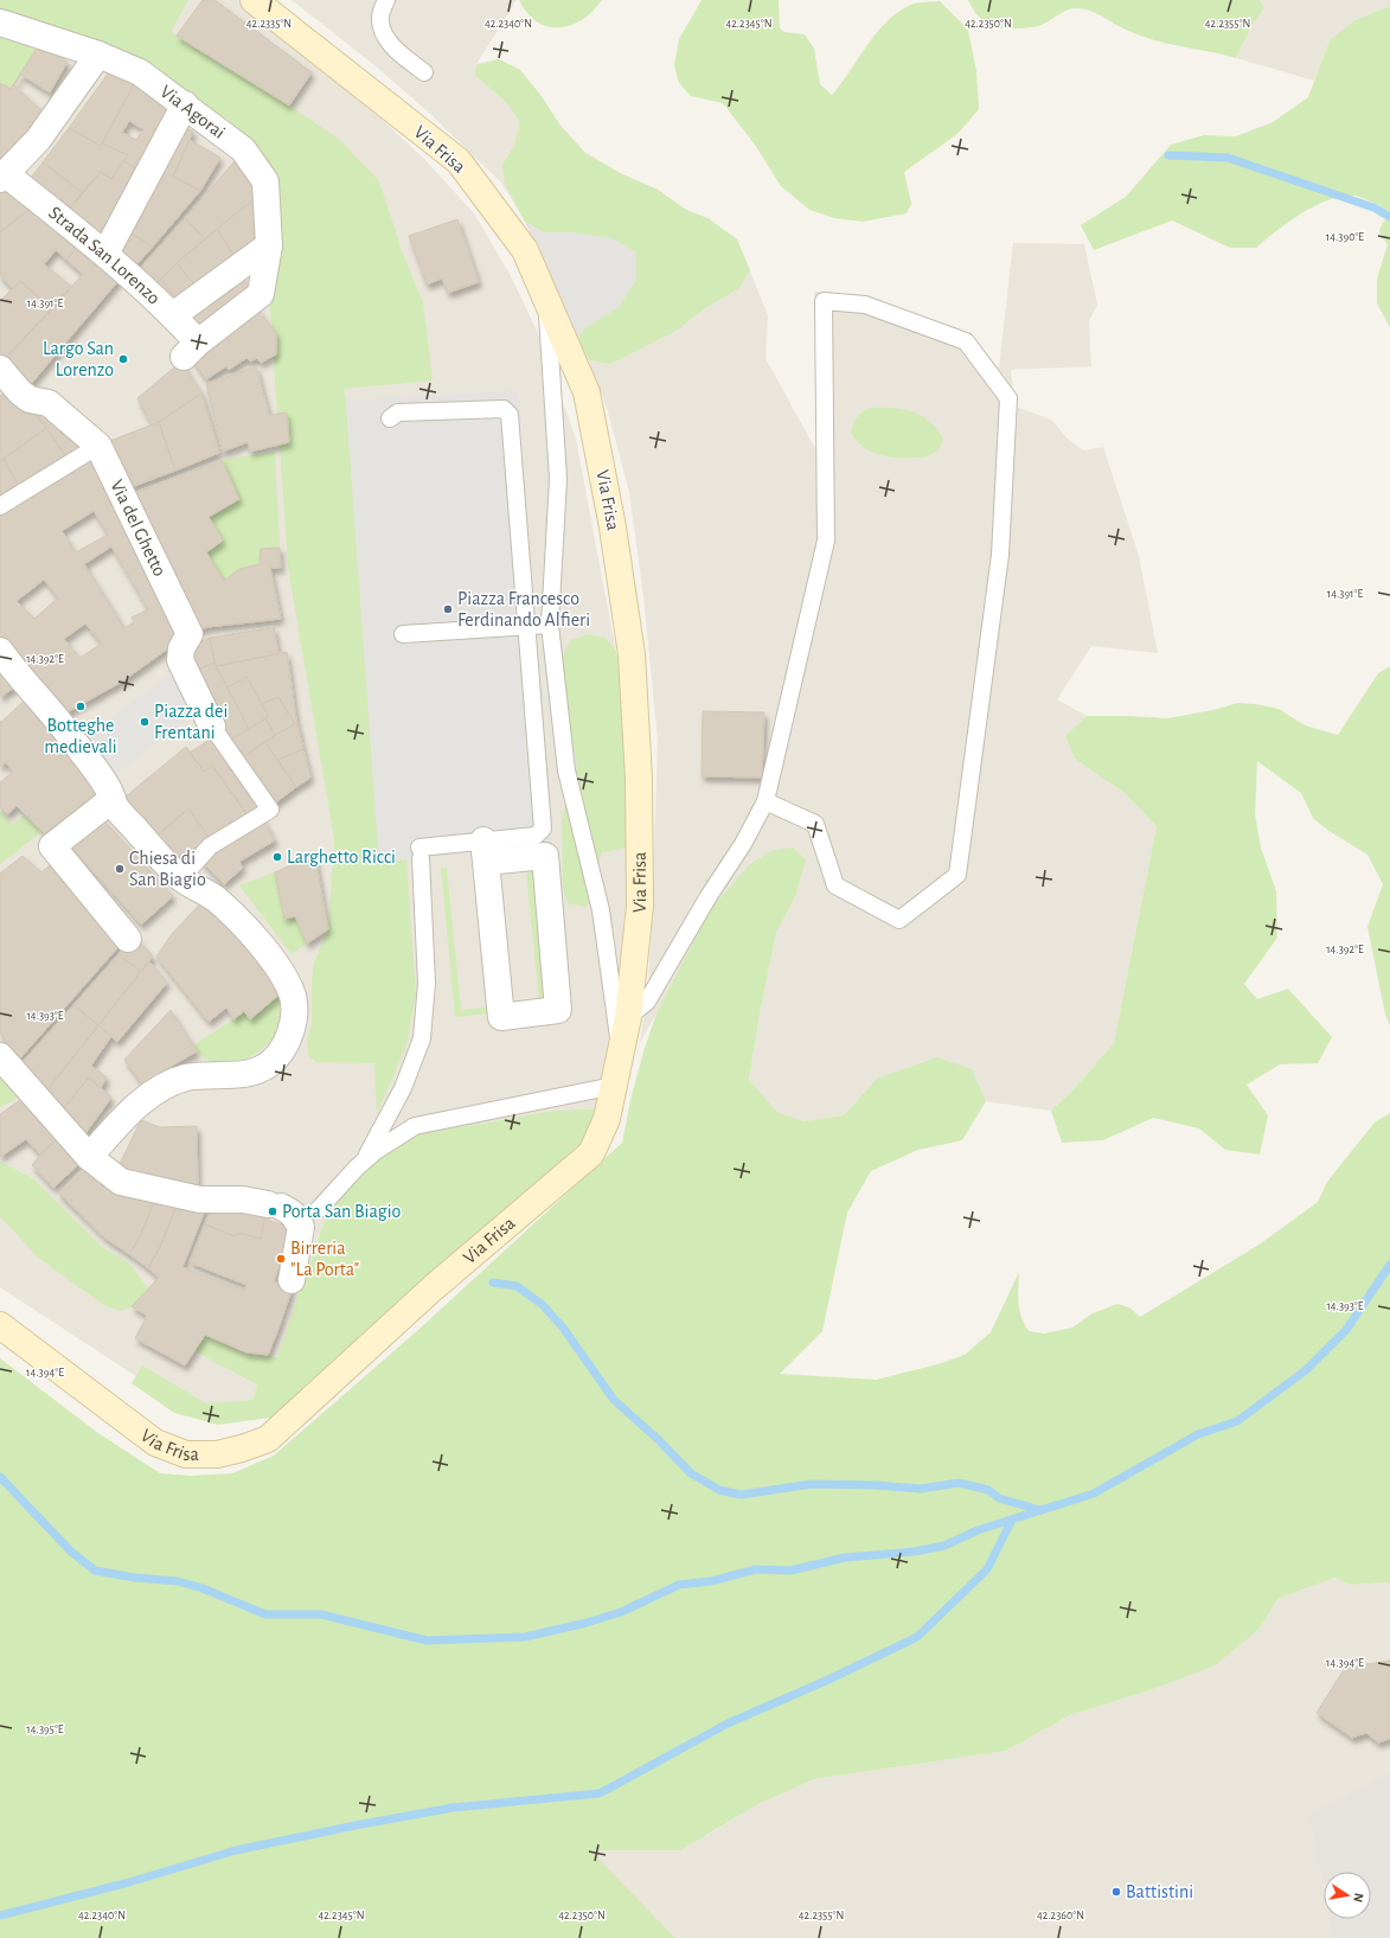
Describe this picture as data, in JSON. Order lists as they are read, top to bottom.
{
  "streets": {
    "street": [
      "Via Agorai",
      "Via Frisa",
      "Strada San Lorenzo",
      "Via del Ghetto"
    ]
  },
  "crossings": [
    ["Via Agorai", "Strada San Lorenzo"]
  ],
  "places": [
    "Largo San Lorenzo",
    "Piazza Francesco Ferdinando Alfieri",
    "Botteghe medievali",
    "Piazza dei Frentani",
    "Larghetto Ricci",
    "Chiesa di San Biagio",
    "Porta San Biagio",
    "Birreria \"La Porta\"",
    "Battistini"
  ],
  "north": "right",
  "coordinates": [
    "42.2335°N",
    "42.2340°N",
    "42.2345°N",
    "42.2350°N",
    "42.2355°N",
    "14.390°E",
    "14.391°E",
    "14.392°E",
    "14.393°E",
    "14.394°E",
    "14.395°E",
    "42.2360°N"
  ]
}
